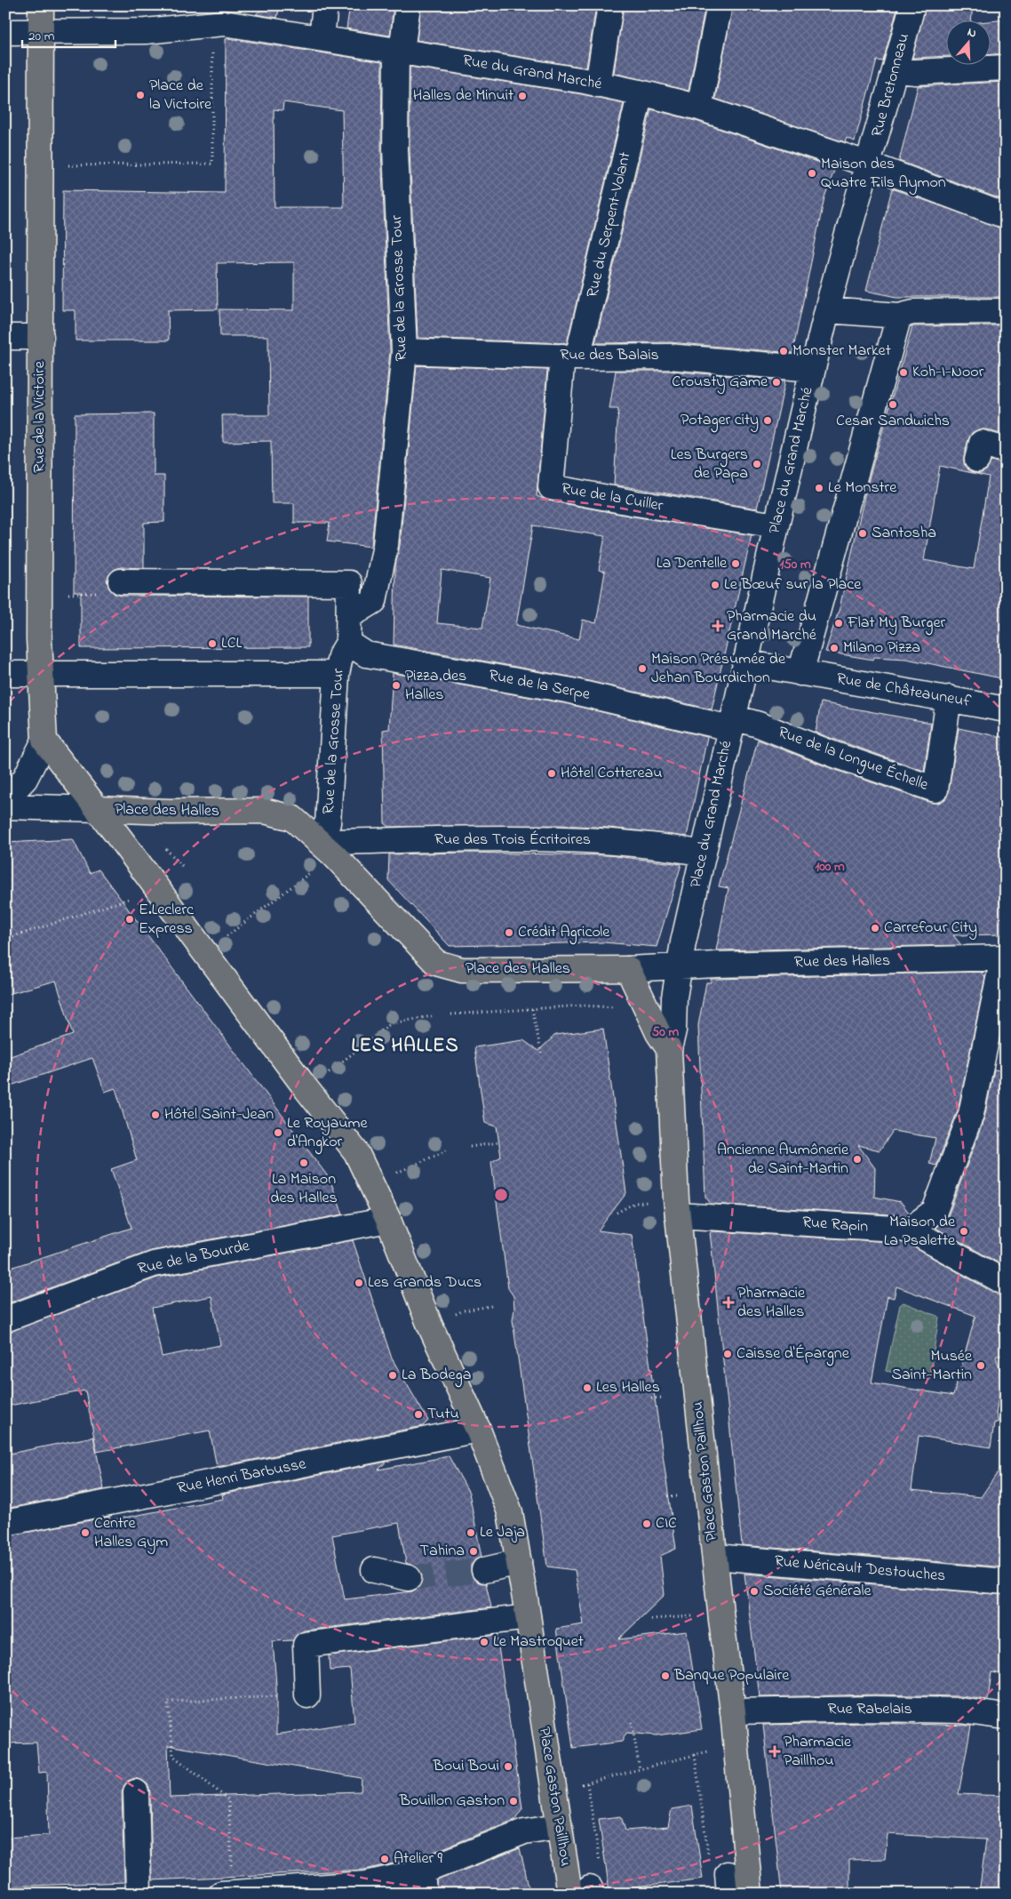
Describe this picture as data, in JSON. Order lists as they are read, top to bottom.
{
  "streets": {
    "main road": ["Rue de la Victoire", "Place des Halles", "Place Gaston Paillhou"],
    "street": [
      "Rue du Grand Marché",
      "Rue Bretonneau",
      "Rue du Serpent-Volant",
      "Rue de la Grosse Tour",
      "Rue des Balais",
      "Place du Grand Marché",
      "Rue de la Cuiller",
      "Rue de la Serpe",
      "Rue de Châteauneuf",
      "Rue de la Longue Échelle",
      "Rue des Trois Écritoires",
      "Rue des Halles",
      "Rue Rapin",
      "Rue de la Bourde",
      "Rue Henri Barbusse",
      "Rue Néricault Destouches",
      "Rue Rabelais"
    ]
  },
  "crossings": [
    ["Rue du Grand Marché", "Rue Bretonneau"],
    ["Rue du Grand Marché", "Rue du Serpent-Volant"],
    ["Rue du Grand Marché", "Rue de la Grosse Tour"],
    ["Rue du Grand Marché", "Rue de la Victoire"],
    ["Rue du Grand Marché", "Place du Grand Marché"],
    ["Rue Bretonneau", "Place du Grand Marché"],
    ["Rue du Serpent-Volant", "Rue des Balais"],
    ["Rue du Serpent-Volant", "Rue de la Cuiller"],
    ["Rue de la Grosse Tour", "Rue des Balais"],
    ["Rue de la Grosse Tour", "Rue de la Serpe"],
    ["Rue de la Grosse Tour", "Place des Halles"],
    ["Rue de la Grosse Tour", "Rue des Trois Écritoires"],
    ["Rue des Balais", "Place du Grand Marché"],
    ["Rue des Balais", "Rue de la Cuiller"],
    ["Place du Grand Marché", "Rue de la Cuiller"],
    ["Place du Grand Marché", "Rue de la Serpe"],
    ["Place du Grand Marché", "Rue de la Longue Échelle"],
    ["Place du Grand Marché", "Place des Halles"],
    ["Place du Grand Marché", "Rue des Trois Écritoires"],
    ["Place du Grand Marché", "Rue des Halles"],
    ["Place du Grand Marché", "Place Gaston Paillhou"],
    ["Rue de la Serpe", "Rue de la Longue Échelle"],
    ["Rue de Châteauneuf", "Rue de la Longue Échelle"],
    ["Place des Halles", "Rue des Trois Écritoires"],
    ["Place des Halles", "Rue des Halles"],
    ["Place des Halles", "Rue de la Bourde"],
    ["Place des Halles", "Place Gaston Paillhou"],
    ["Rue des Halles", "Place Gaston Paillhou"],
    ["Rue Rapin", "Place Gaston Paillhou"],
    ["Rue de la Bourde", "Place Gaston Paillhou"],
    ["Place Gaston Paillhou", "Rue Henri Barbusse"],
    ["Place Gaston Paillhou", "Rue Néricault Destouches"],
    ["Place Gaston Paillhou", "Rue Rabelais"]
  ],
  "districts": ["LES HALLES"],
  "places": {
    "other": [
      "Place de la Victoire",
      "Halles de Minuit",
      "Maison des Quatre Fils Aymon",
      "Monster Market",
      "Koh-I-Noor",
      "Crousty Game",
      "Cesar Sandwichs",
      "Potager city",
      "Les Burgers de Papa",
      "Le Monstre",
      "Santosha",
      "La Dentelle",
      "Le Bœuf sur la Place",
      "Flat My Burger",
      "LCL",
      "Milano Pizza",
      "Maison Présumée de Jehan Bourdichon",
      "Pizza des Halles",
      "Hôtel Cottereau",
      "E.Leclerc Express",
      "Carrefour City",
      "Crédit Agricole",
      "Hôtel Saint-Jean",
      "Le Royaume d'Angkor",
      "Ancienne Aumônerie de Saint-Martin",
      "La Maison des Halles",
      "Maison de La Psalette",
      "Les Grands Ducs",
      "Caisse d'Épargne",
      "Musée Saint-Martin",
      "La Bodega",
      "Les Halles",
      "Tutu",
      "CIC",
      "Centre Halles Gym",
      "Le Jaja",
      "Tahina",
      "Société Générale",
      "Le Mastroquet",
      "Banque Populaire",
      "Boui Boui",
      "Bouillon Gaston",
      "Atelier 9"
    ],
    "health": ["Pharmacie du Grand Marché", "Pharmacie des Halles", "Pharmacie Paillhou"]
  },
  "scale_bar": "20 m",
  "north": "top",
  "rings": ["150 m", "100 m", "50 m"]
}
